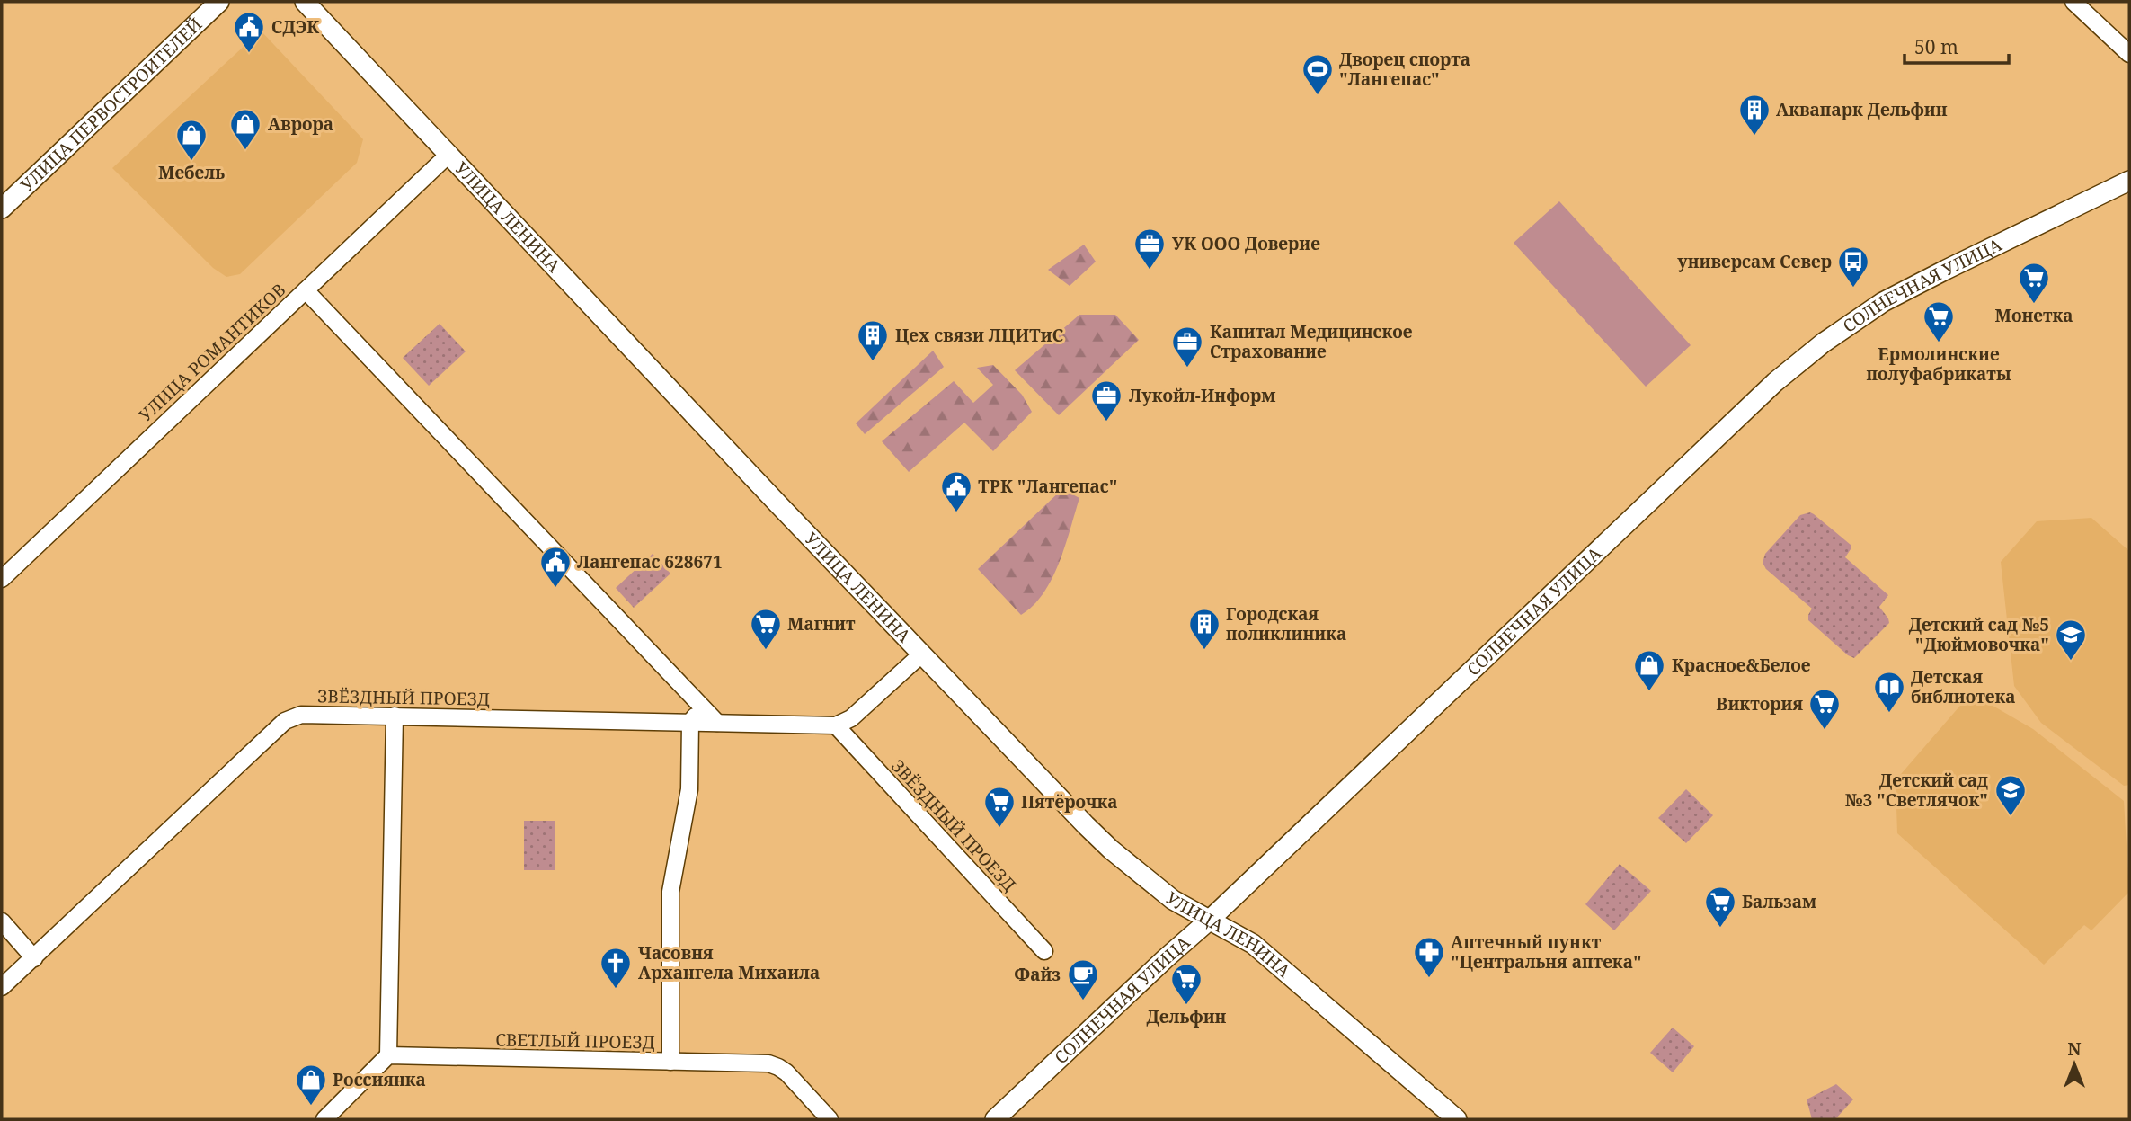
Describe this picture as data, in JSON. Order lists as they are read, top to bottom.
{
  "streets": {
    "street": [
      "УЛИЦА ПЕРВОСТРОИТЕЛЕЙ",
      "УЛИЦА ЛЕНИНА",
      "СОЛНЕЧНАЯ УЛИЦА",
      "УЛИЦА РОМАНТИКОВ",
      "ЗВЁЗДНЫЙ ПРОЕЗД",
      "СВЕТЛЫЙ ПРОЕЗД"
    ]
  },
  "crossings": [
    ["УЛИЦА ЛЕНИНА", "СОЛНЕЧНАЯ УЛИЦА"],
    ["УЛИЦА ЛЕНИНА", "УЛИЦА РОМАНТИКОВ"]
  ],
  "places": {
    "public building": ["СДЭК", "ТРК \"Лангепас\"", "Лангепас 628671"],
    "sports": ["Дворец спорта \"Лангепас\""],
    "building": ["Аквапарк Дельфин", "Цех связи ЛЦИТиС", "Городская поликлиника"],
    "shop": [
      "Аврора",
      "Мебель",
      "Красное&Белое",
      "Россиянка"
    ],
    "office": ["УК ООО Доверие", "Капитал Медицинское Страхование", "Лукойл-Информ"],
    "bus stop": ["универсам Север"],
    "supermarket": [
      "Монетка",
      "Ермолинские полуфабрикаты",
      "Магнит",
      "Виктория",
      "Пятёрочка",
      "Бальзам",
      "Дельфин"
    ],
    "school or university": ["Детский сад №5 \"Дюймовочка\"", "Детский сад №3 \"Светлячок\""],
    "library": ["Детская библиотека"],
    "pharmacy": ["Аптечный пункт \"Центральня аптека\""],
    "church": ["Часовня Архангела Михаила"],
    "cafe": ["Файз"]
  },
  "scale_bar": "50 m",
  "north": "top"
}
